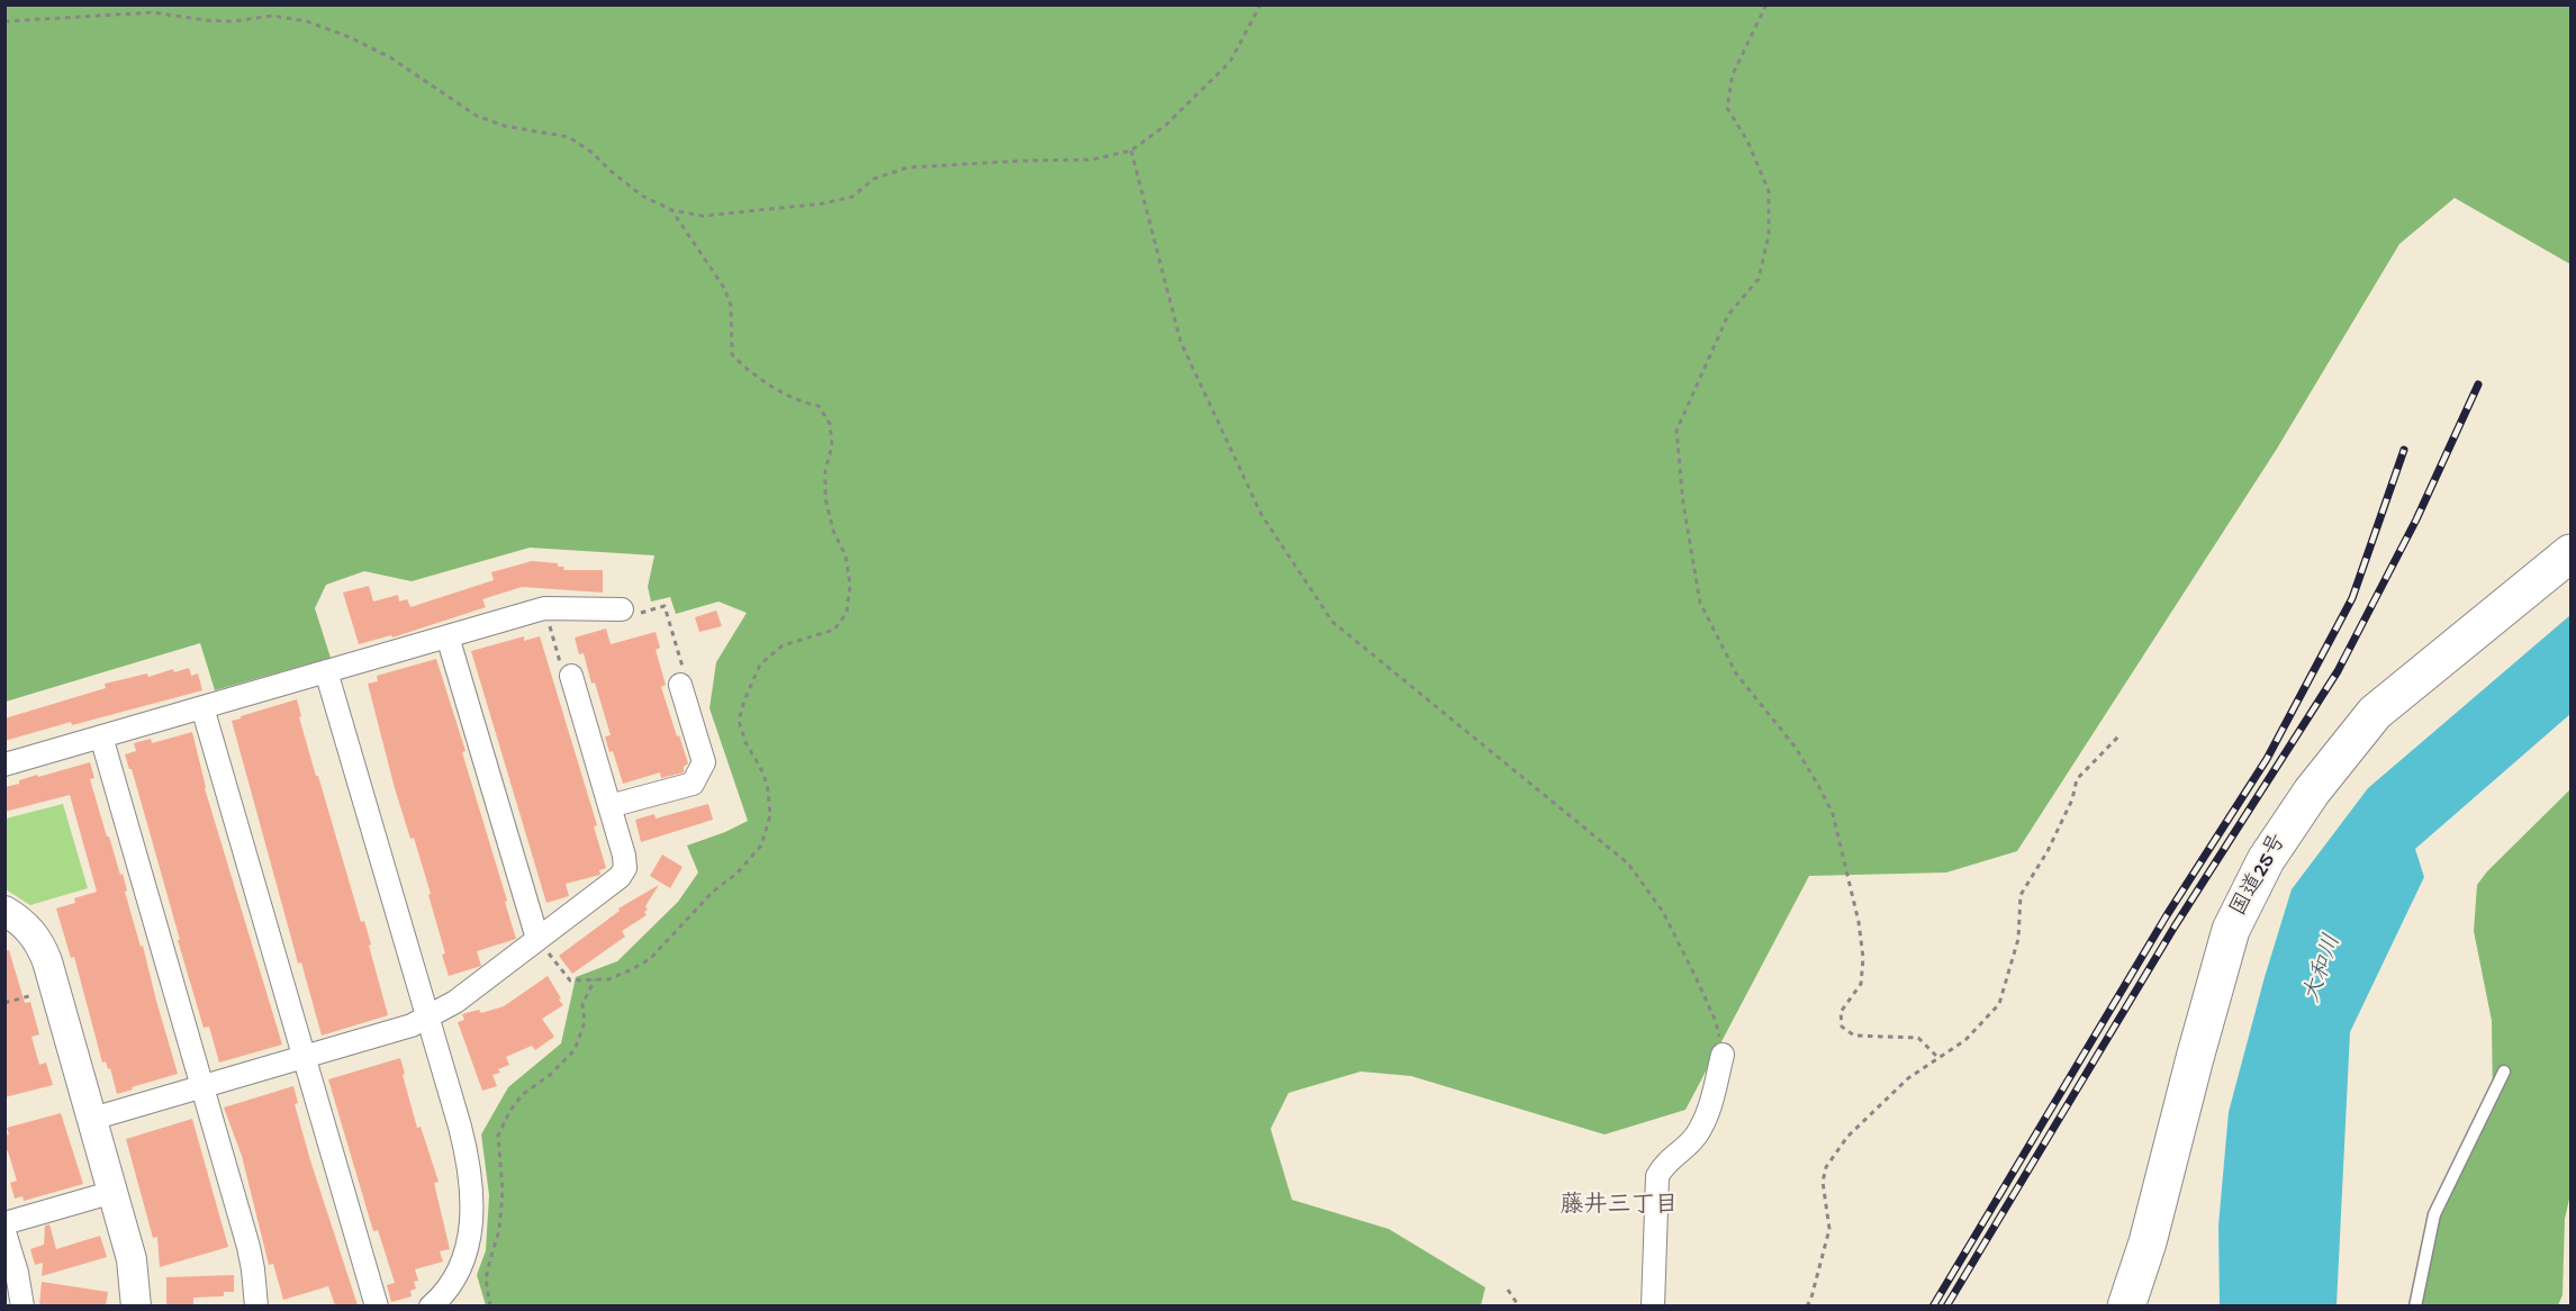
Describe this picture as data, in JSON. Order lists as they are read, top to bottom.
{
  "streets": {
    "highway": ["国道25号"]
  },
  "districts": ["藤井三丁目"],
  "water": ["大和川"]
}
